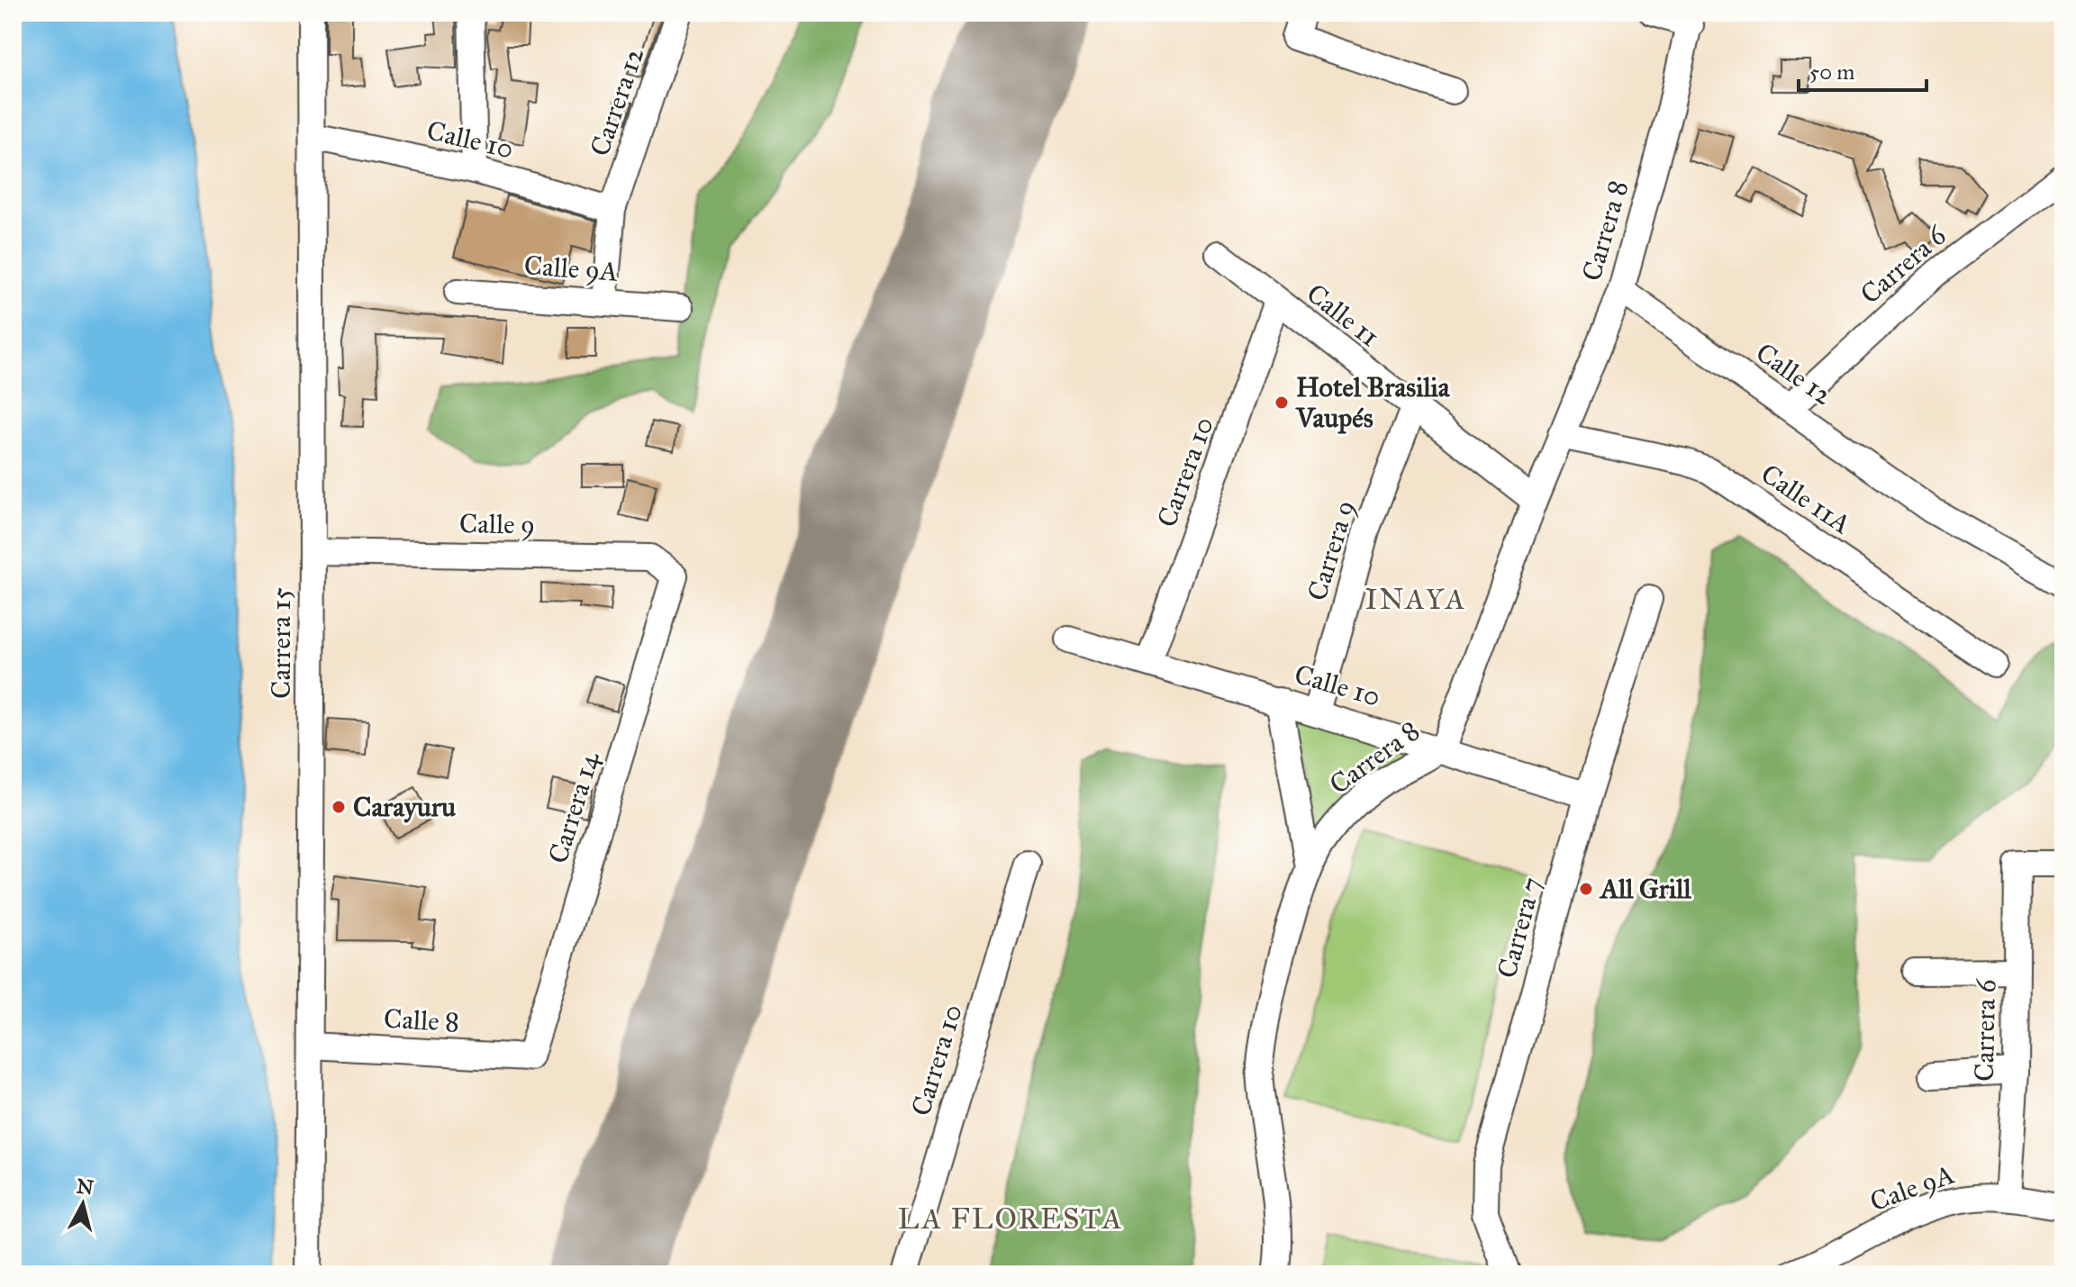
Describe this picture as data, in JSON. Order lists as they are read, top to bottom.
{
  "streets": {
    "street": [
      "Carrera 12",
      "Calle 10",
      "Carrera 8",
      "Carrera 6",
      "Calle 9A",
      "Calle 11",
      "Calle 12",
      "Carrera 10",
      "Calle 11A",
      "Calle 9",
      "Carrera 9",
      "Carrera 15",
      "Carrera 14",
      "Carrera 7",
      "Calle 8",
      "Cale 9A"
    ]
  },
  "crossings": [
    ["Carrera 12", "Calle 10"],
    ["Carrera 12", "Calle 9A"],
    ["Calle 10", "Carrera 8"],
    ["Calle 10", "Carrera 10"],
    ["Calle 10", "Carrera 9"],
    ["Calle 10", "Carrera 15"],
    ["Calle 10", "Carrera 7"],
    ["Carrera 8", "Calle 11"],
    ["Carrera 8", "Calle 12"],
    ["Carrera 8", "Calle 11A"],
    ["Carrera 6", "Calle 12"],
    ["Carrera 6", "Cale 9A"],
    ["Calle 11", "Carrera 10"],
    ["Calle 11", "Carrera 9"],
    ["Calle 9", "Carrera 15"],
    ["Calle 9", "Carrera 14"],
    ["Carrera 15", "Calle 8"],
    ["Carrera 14", "Calle 8"]
  ],
  "districts": ["INAYA", "LA FLORESTA"],
  "places": ["Hotel Brasilia Vaupés", "Carayuru", "All Grill"],
  "scale_bar": "50 m",
  "north": "top"
}
